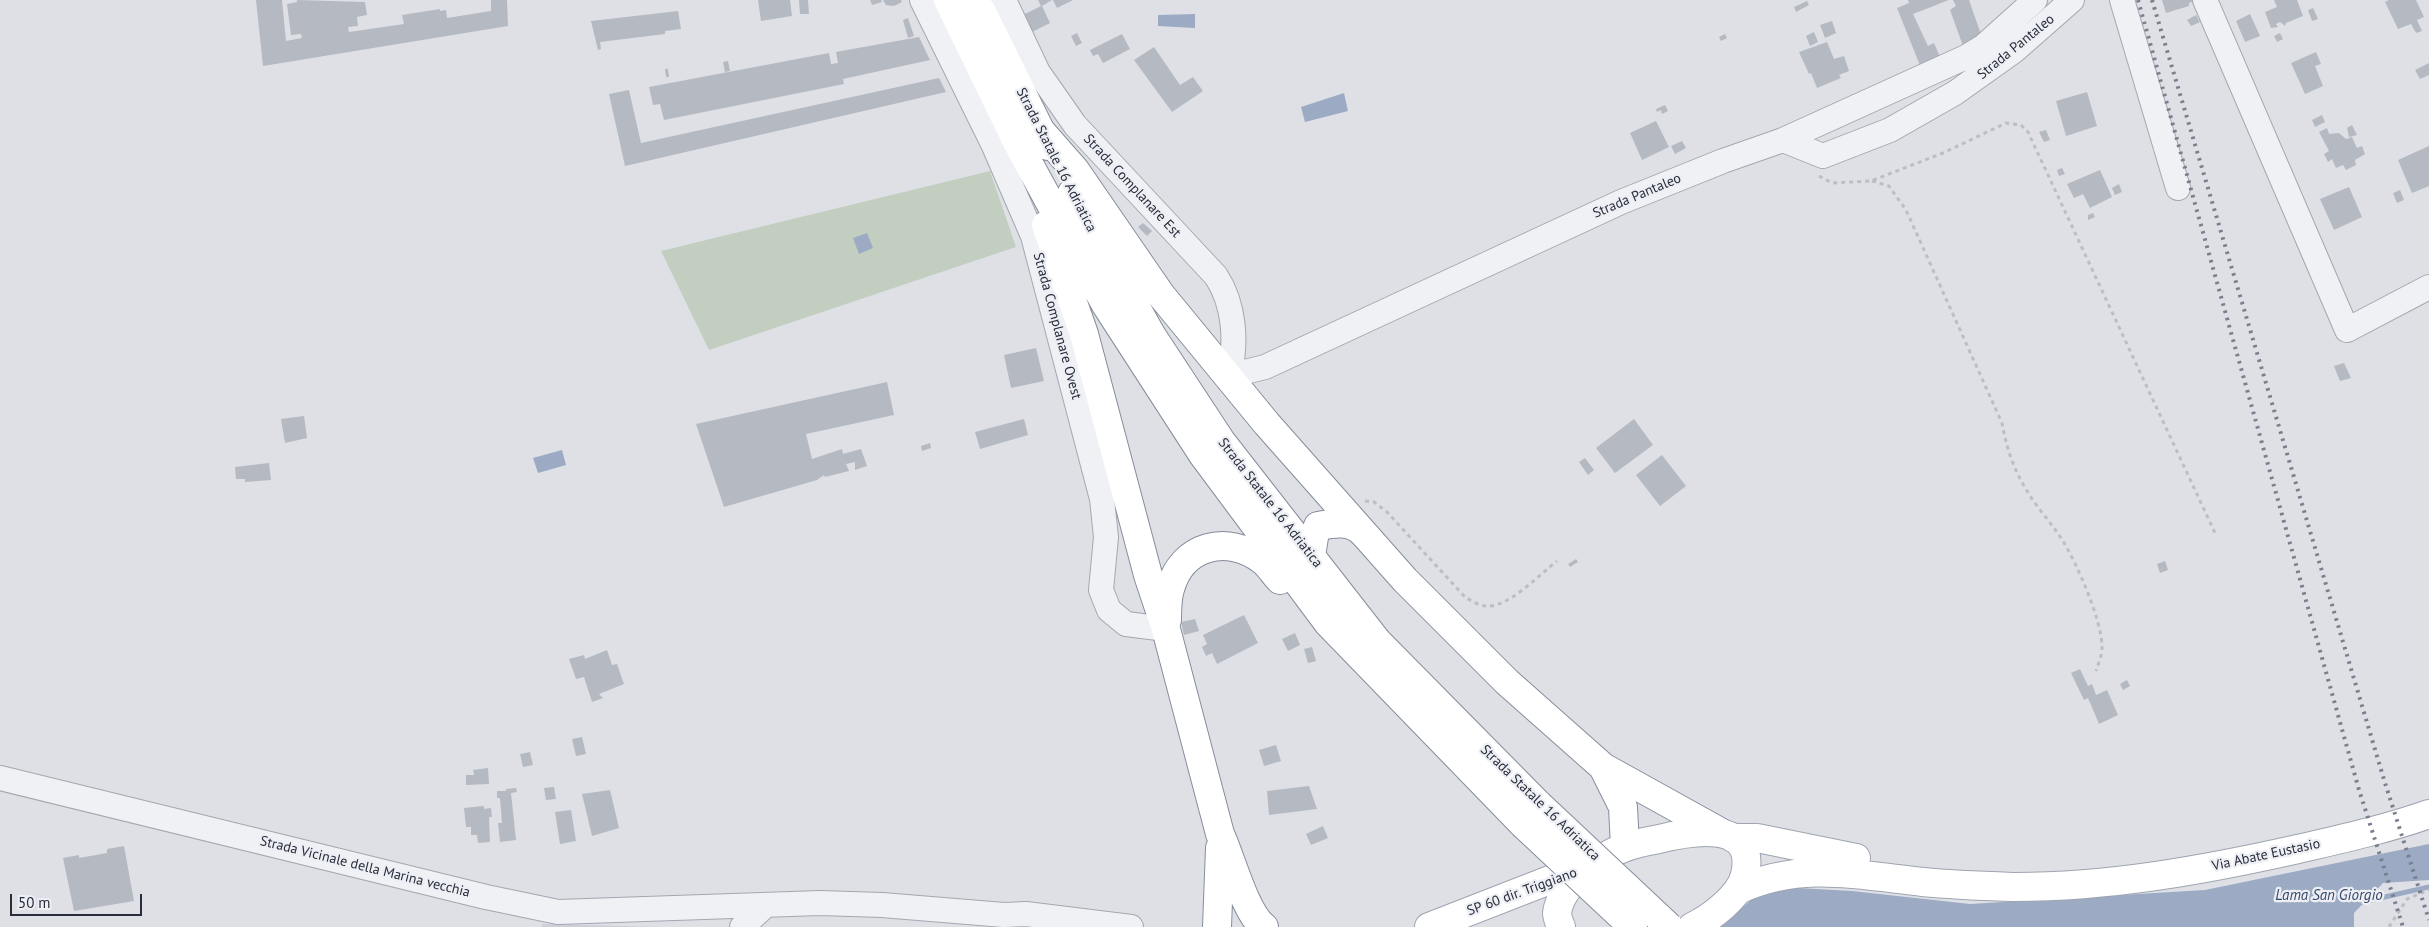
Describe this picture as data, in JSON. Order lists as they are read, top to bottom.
{
  "streets": {
    "main road": ["Strada Statale 16 Adriatica", "Via Abate Eustasio", "SP 60 dir. Triggiano"],
    "street": [
      "Strada Pantaleo",
      "Strada Complanare Est",
      "Strada Complanare Ovest",
      "Strada Vicinale della Marina vecchia"
    ]
  },
  "crossings": [
    ["Strada Pantaleo", "Strada Complanare Est"]
  ],
  "water": ["Lama San Giorgio"],
  "scale_bar": "50 m"
}
